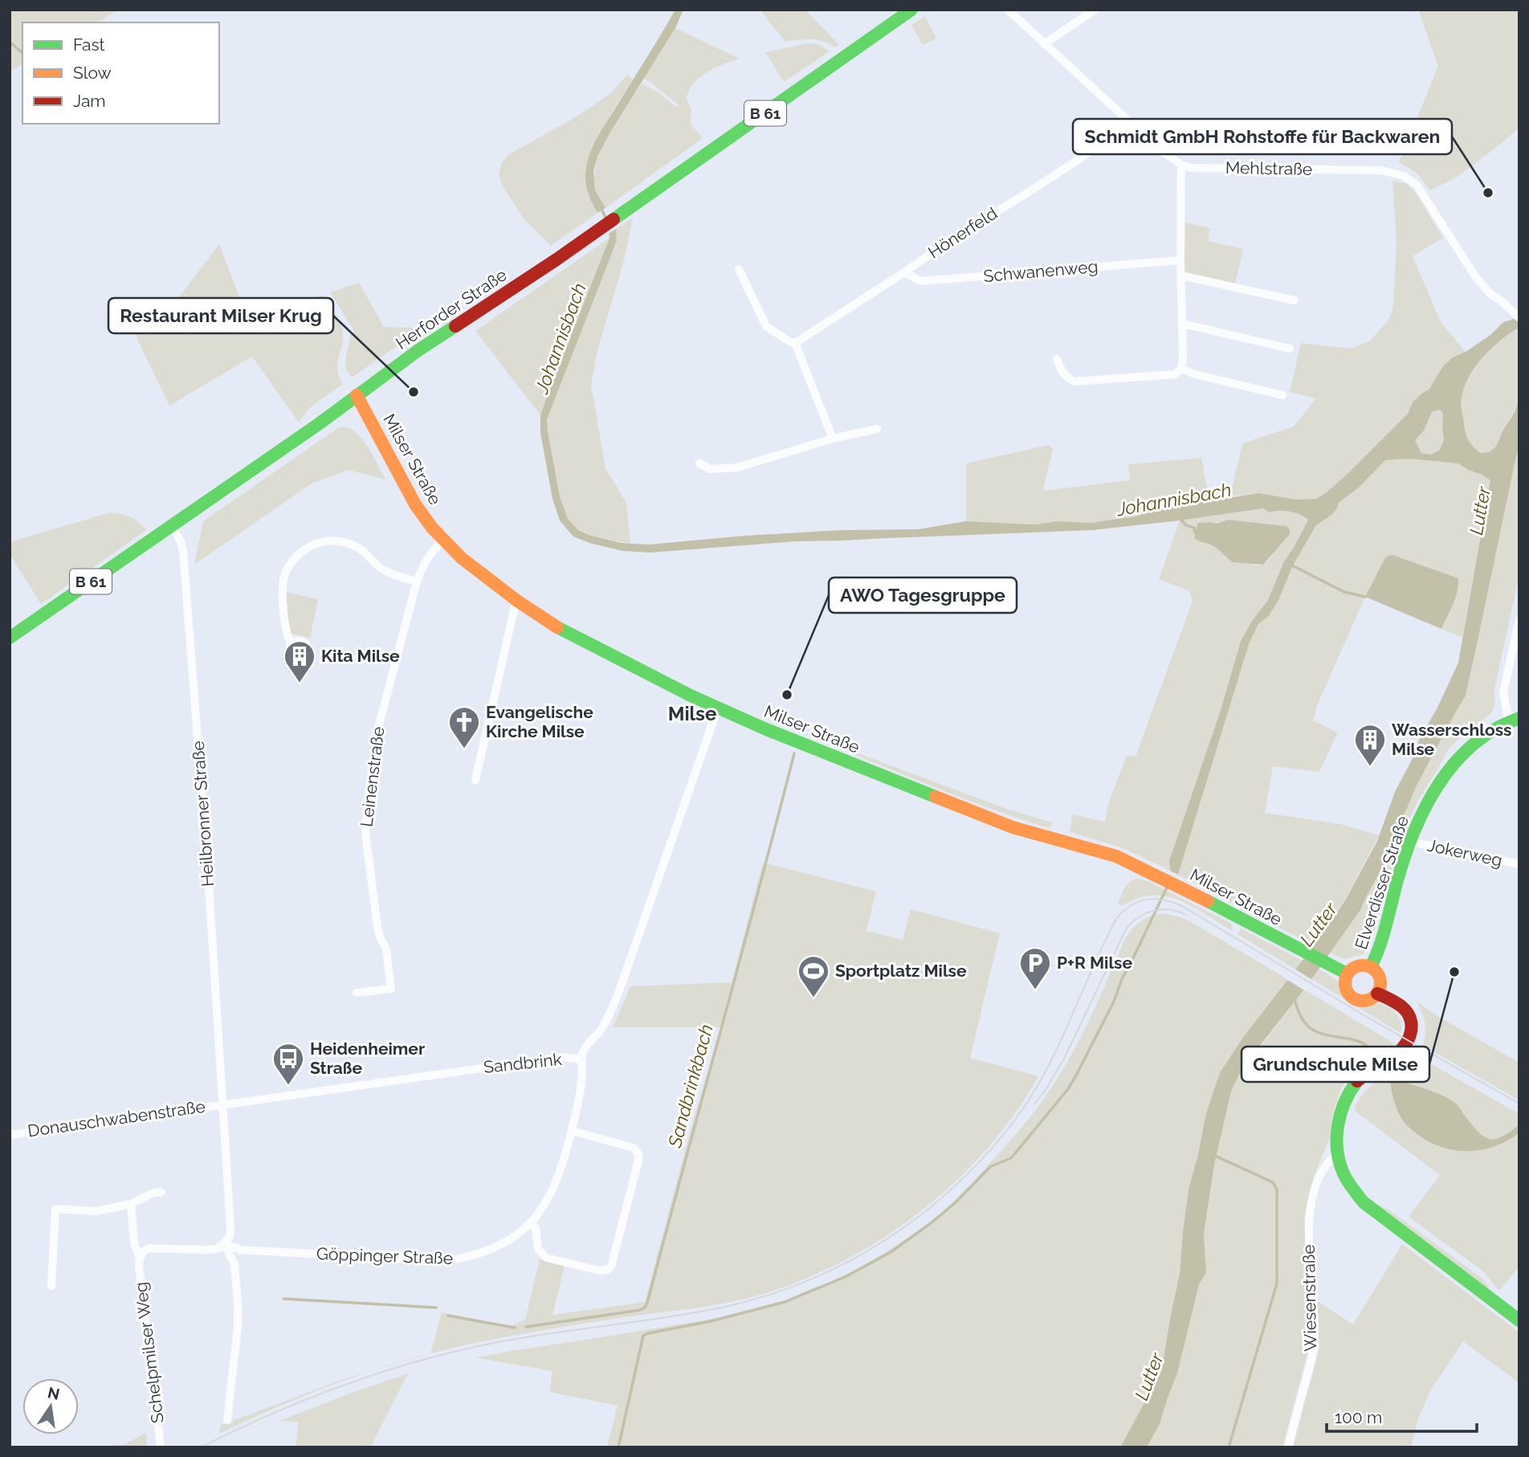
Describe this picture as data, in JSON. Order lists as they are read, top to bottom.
{
  "streets": {
    "main road": [
      "B 61",
      "Herforder Straße",
      "Milser Straße",
      "Elverdisser Straße"
    ],
    "street": [
      "Mehlstraße",
      "Hönerfeld",
      "Schwanenweg",
      "Leinenstraße",
      "Heilbronner Straße",
      "Jokerweg",
      "Sandbrink",
      "Donauschwabenstraße",
      "Göppinger Straße",
      "Wiesenstraße",
      "Schelpmilser Weg"
    ]
  },
  "crossings": [
    ["Mehlstraße", "Hönerfeld"],
    ["Hönerfeld", "Schwanenweg"],
    ["Herforder Straße", "Milser Straße"],
    ["Herforder Straße", "Heilbronner Straße"],
    ["Milser Straße", "Leinenstraße"],
    ["Milser Straße", "Elverdisser Straße"],
    ["Milser Straße", "Sandbrink"],
    ["Heilbronner Straße", "Sandbrink"],
    ["Heilbronner Straße", "Donauschwabenstraße"],
    ["Jokerweg", "Elverdisser Straße"],
    ["Sandbrink", "Donauschwabenstraße"],
    ["Sandbrink", "Göppinger Straße"],
    ["Göppinger Straße", "Schelpmilser Weg"]
  ],
  "districts": ["Milse"],
  "water": ["Johannisbach", "Lutter", "Sandbrinkbach"],
  "places": {
    "other": [
      "Schmidt GmbH Rohstoffe für Backwaren",
      "Restaurant Milser Krug",
      "AWO Tagesgruppe",
      "Grundschule Milse"
    ],
    "building": ["Kita Milse", "Wasserschloss Milse"],
    "church": ["Evangelische Kirche Milse"],
    "parking": ["P+R Milse"],
    "sports": ["Sportplatz Milse"],
    "bus stop": ["Heidenheimer Straße"]
  },
  "legend": ["Fast", "Slow", "Jam"],
  "scale_bar": "100 m",
  "north": "top"
}
